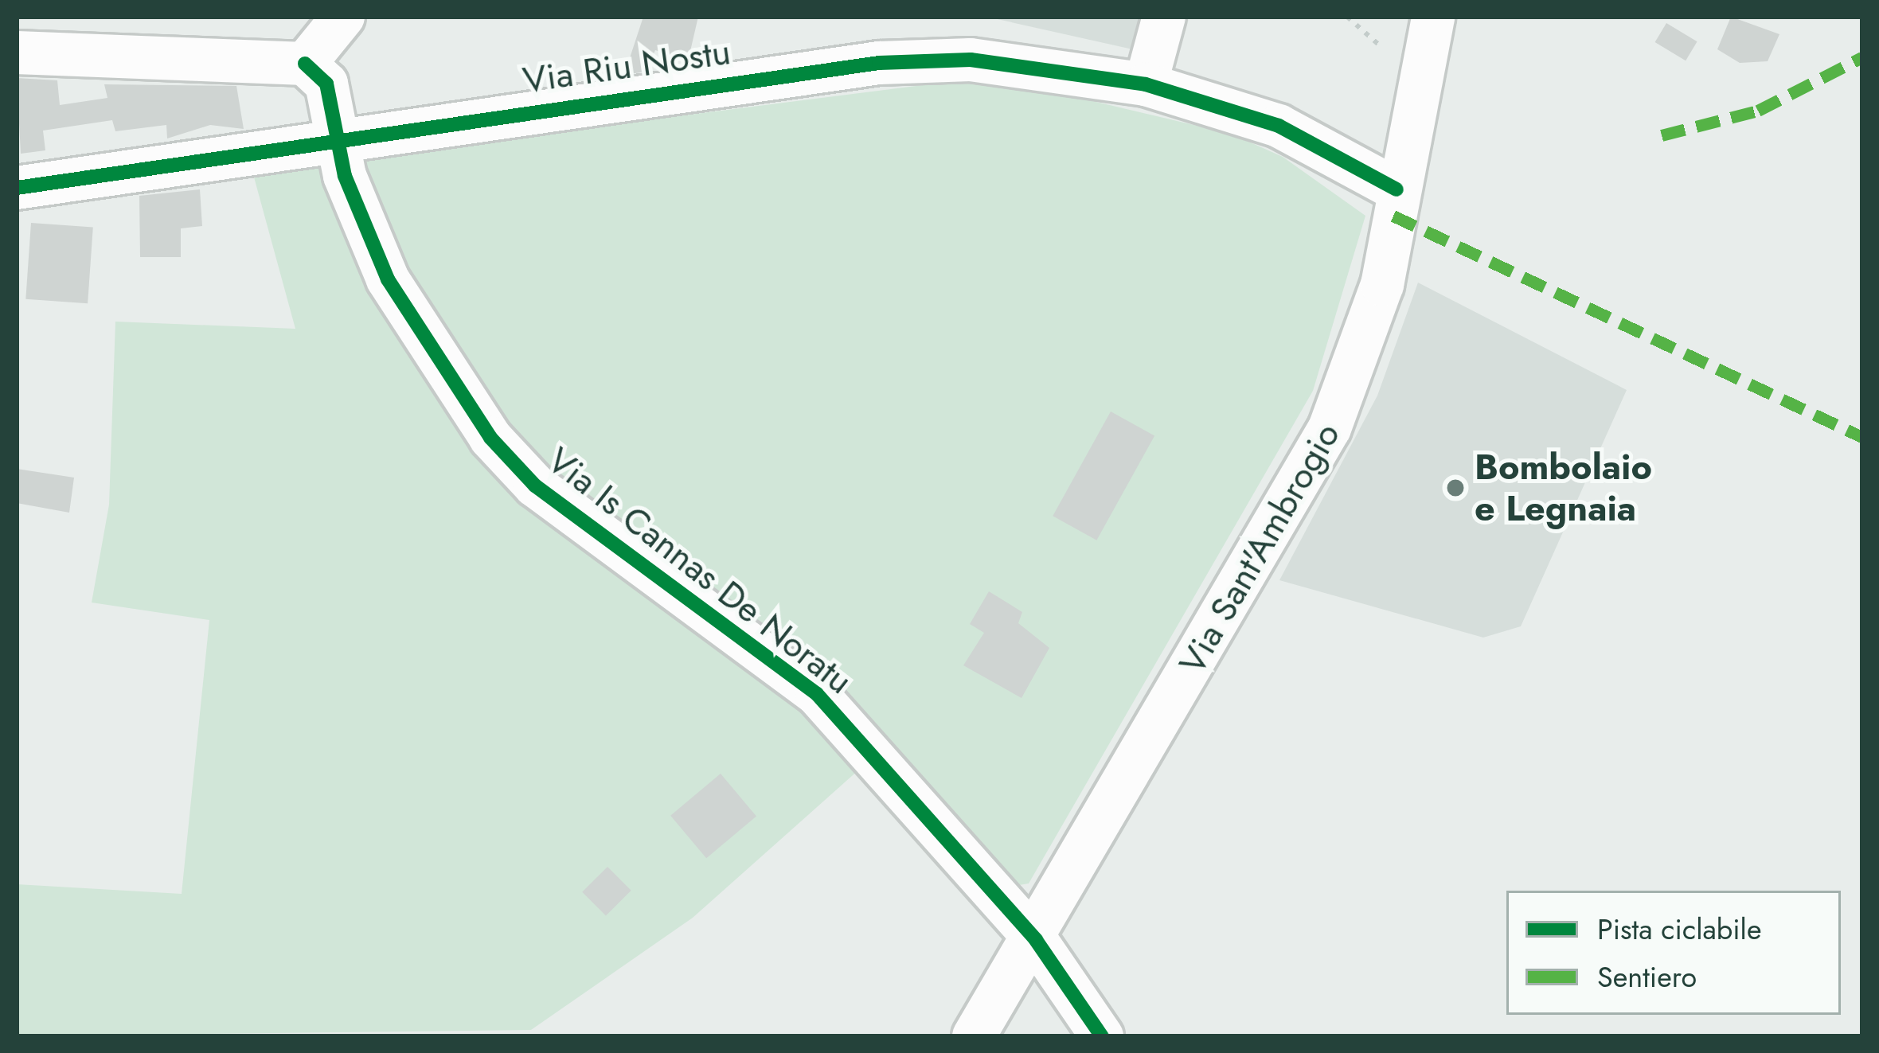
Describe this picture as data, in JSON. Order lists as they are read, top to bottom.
{
  "streets": {
    "street": ["Via Riu Nostu", "Via Sant'Ambrogio", "Via Is Cannas De Noratu"]
  },
  "crossings": [
    ["Via Riu Nostu", "Via Sant'Ambrogio"],
    ["Via Riu Nostu", "Via Is Cannas De Noratu"],
    ["Via Sant'Ambrogio", "Via Is Cannas De Noratu"]
  ],
  "places": ["Bombolaio e Legnaia"],
  "legend": ["Pista ciclabile", "Sentiero"]
}
